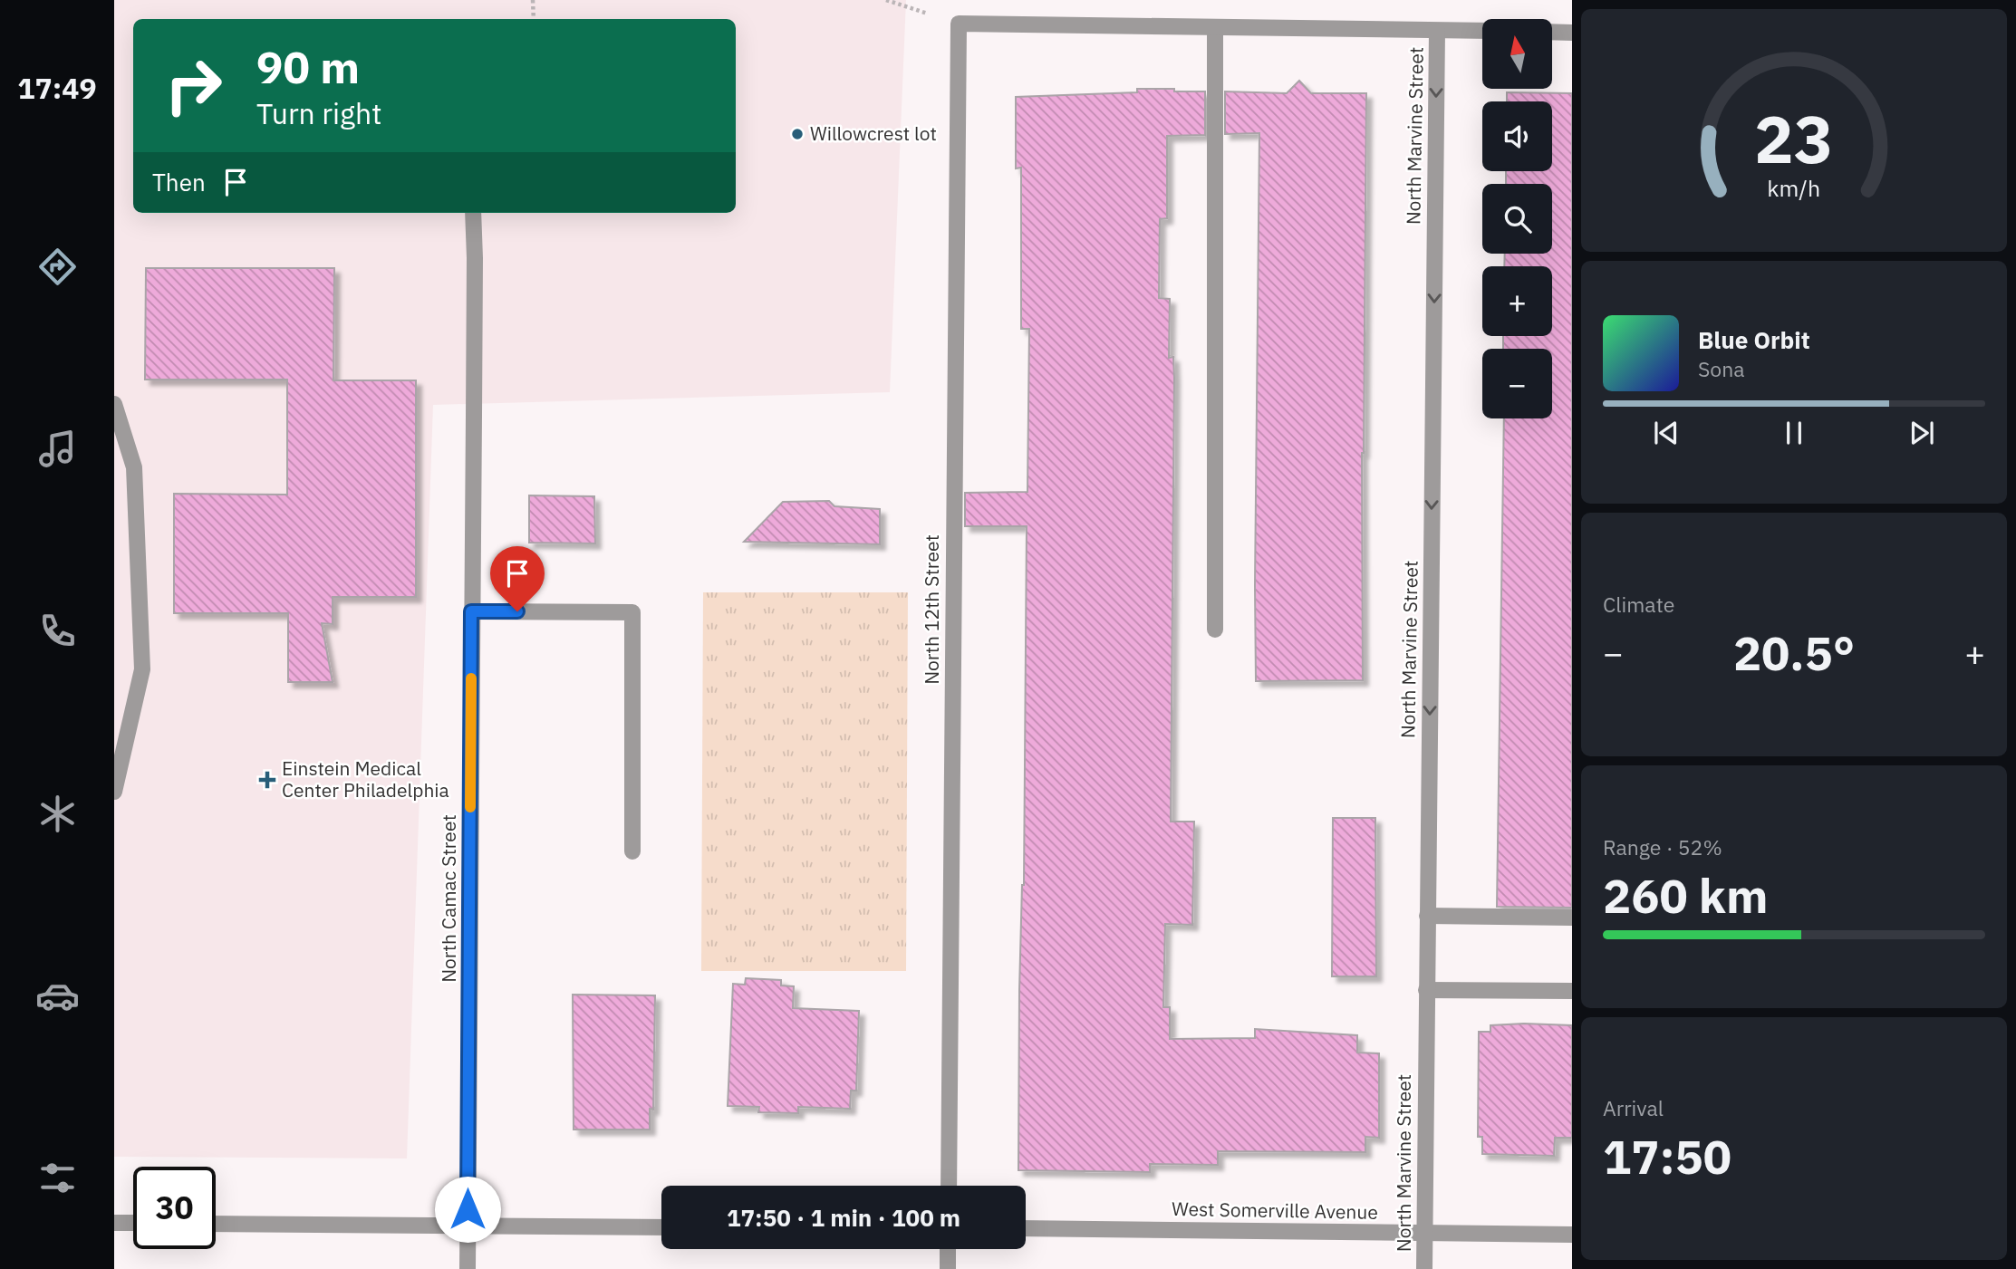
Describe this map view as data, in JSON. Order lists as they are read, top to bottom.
{
  "streets": {
    "street": [
      "North Marvine Street",
      "North 12th Street",
      "North Camac Street",
      "West Somerville Avenue"
    ]
  },
  "crossings": [
    ["North Marvine Street", "West Somerville Avenue"]
  ],
  "one_way": ["North Marvine Street"],
  "places": {
    "other": ["Willowcrest lot"],
    "health": ["Einstein Medical Center Philadelphia"]
  },
  "north": "top",
  "page": {
    "tabs": "17:49",
    "map_buttons": ["+", "−"],
    "turn": ["90 m", "Turn right"],
    "then": "Then",
    "song": ["Blue Orbit", "Sona"],
    "tile": [
      "Climate",
      ["Range · 52%", "260 km"],
      ["Arrival", "17:50"]
    ],
    "heat": ["−", "20.5°", "+"],
    "limit": "30",
    "trip": "17:50 · 1 min · 100 m",
    "gauge": ["23", "km/h"]
  }
}
